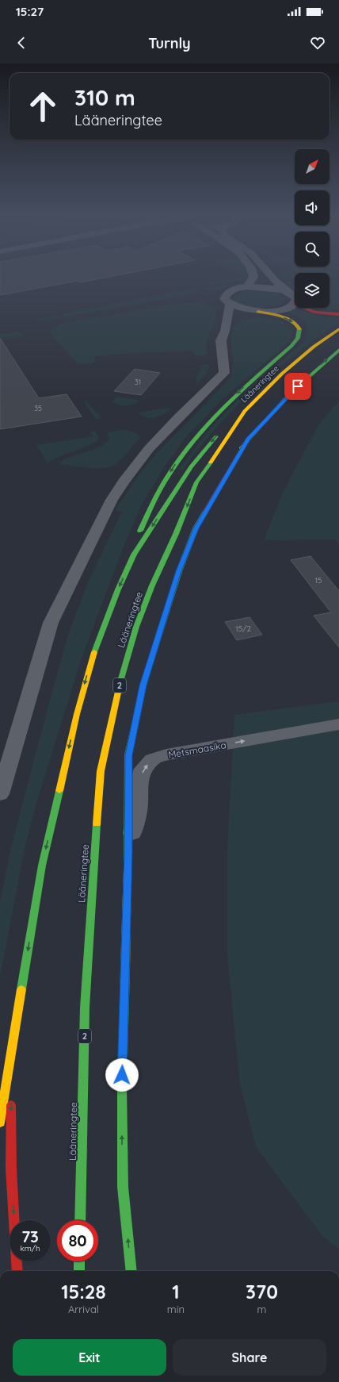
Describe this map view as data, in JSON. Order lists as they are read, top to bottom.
{
  "streets": {
    "highway": ["Lääneringtee", "2"],
    "street": ["Metsmaasika"]
  },
  "one_way": ["Metsmaasika"],
  "house_numbers": [
    "31",
    "35",
    "15",
    "15/2"
  ],
  "north": "top right",
  "page": {
    "status": "15:27",
    "header": "Turnly",
    "turn": ["310 m", "Lääneringtee"],
    "speed": "73 km/h",
    "limit": "80",
    "eta": [
      "15:28",
      "Arrival",
      "1",
      "min",
      "370",
      "m"
    ],
    "buttons": ["Exit", "Share"]
  }
}
